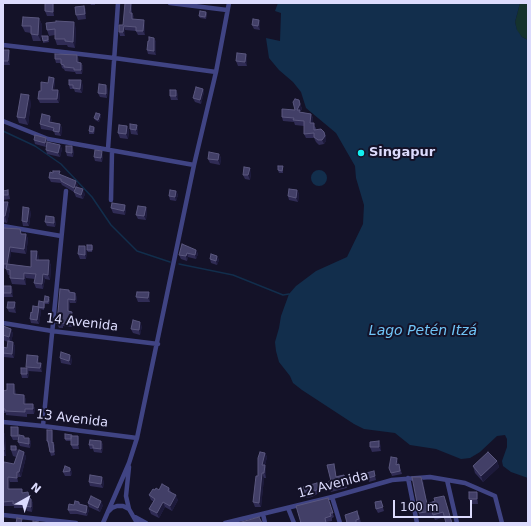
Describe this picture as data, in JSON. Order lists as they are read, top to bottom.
{
  "streets": {
    "street": ["14 Avenida", "13 Avenida", "12 Avenida"]
  },
  "water": ["Lago Petén Itzá"],
  "places": ["Singapur"],
  "scale_bar": "100 m",
  "north": "top right"
}
